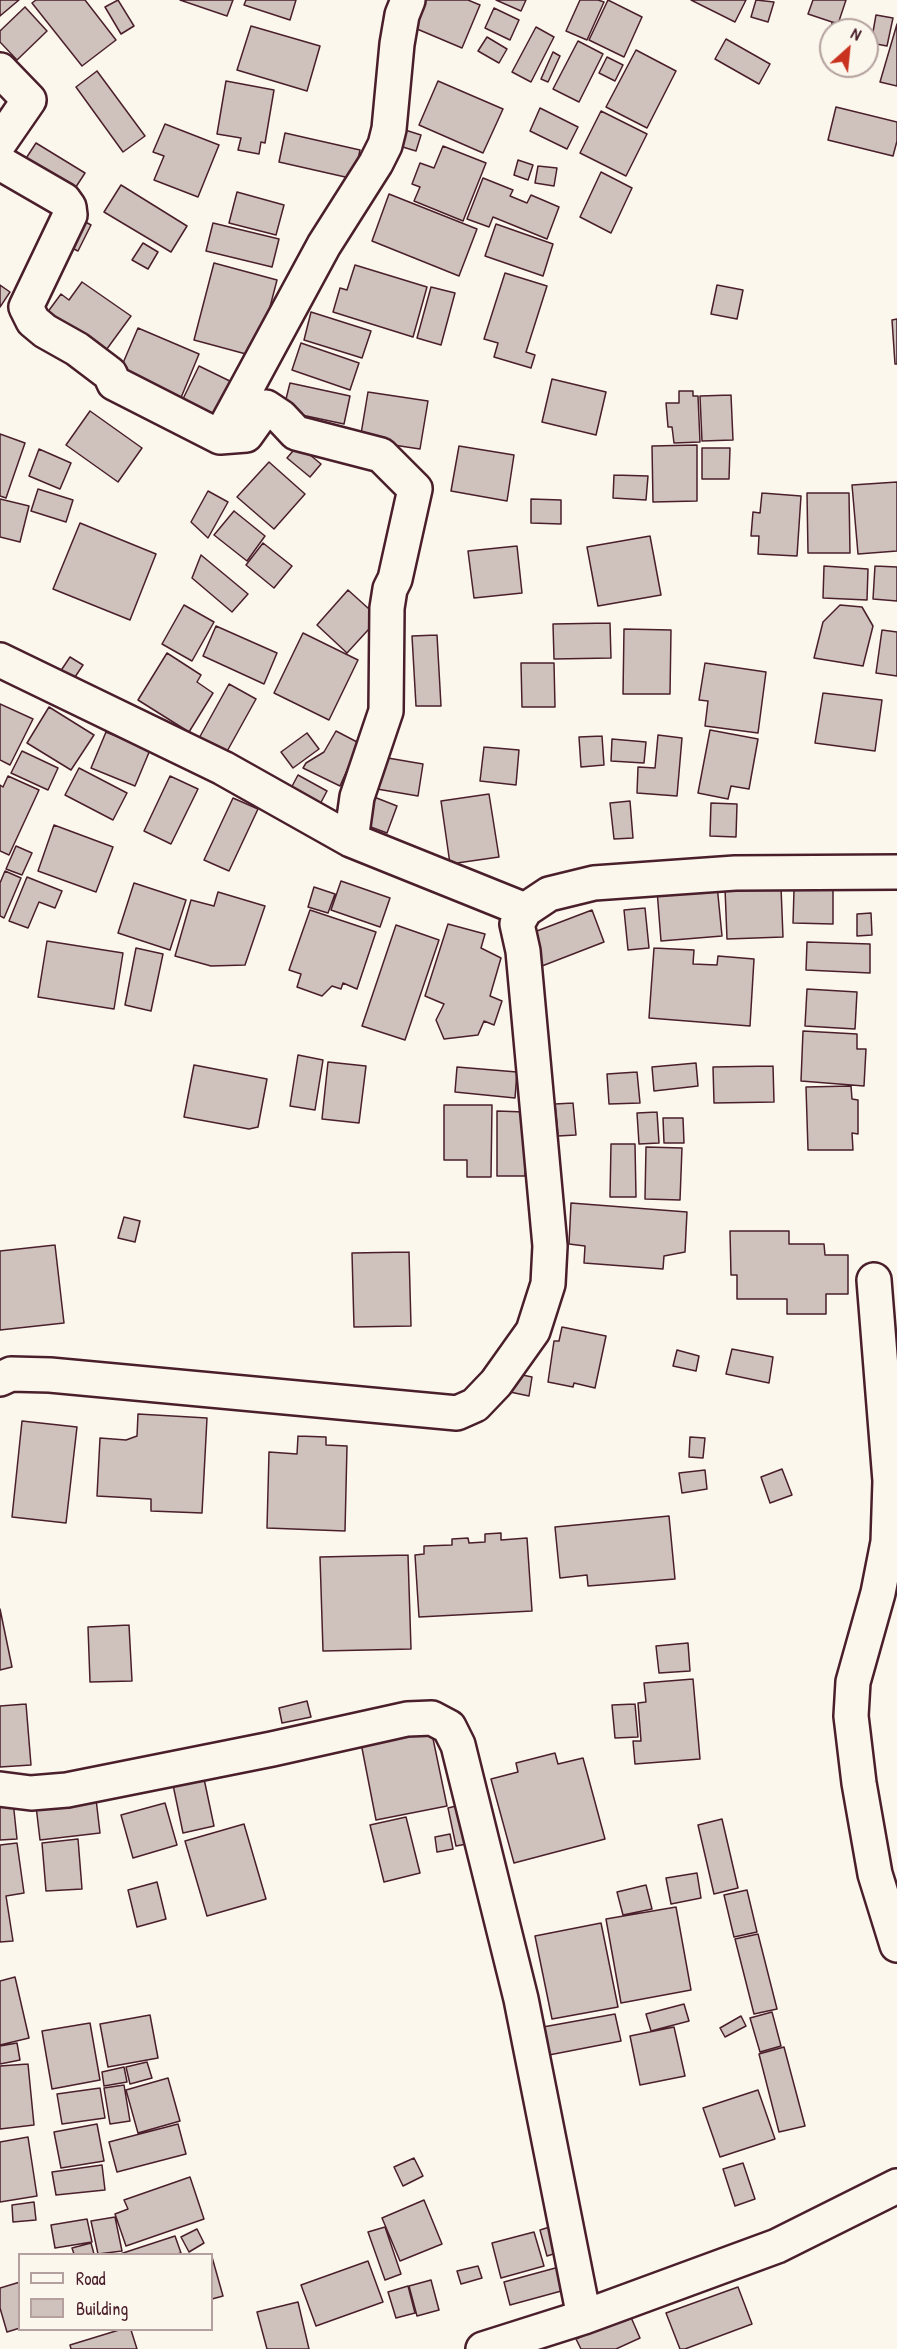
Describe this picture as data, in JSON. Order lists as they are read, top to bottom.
{
  "legend": ["Road", "Building"],
  "north": "top right"
}
